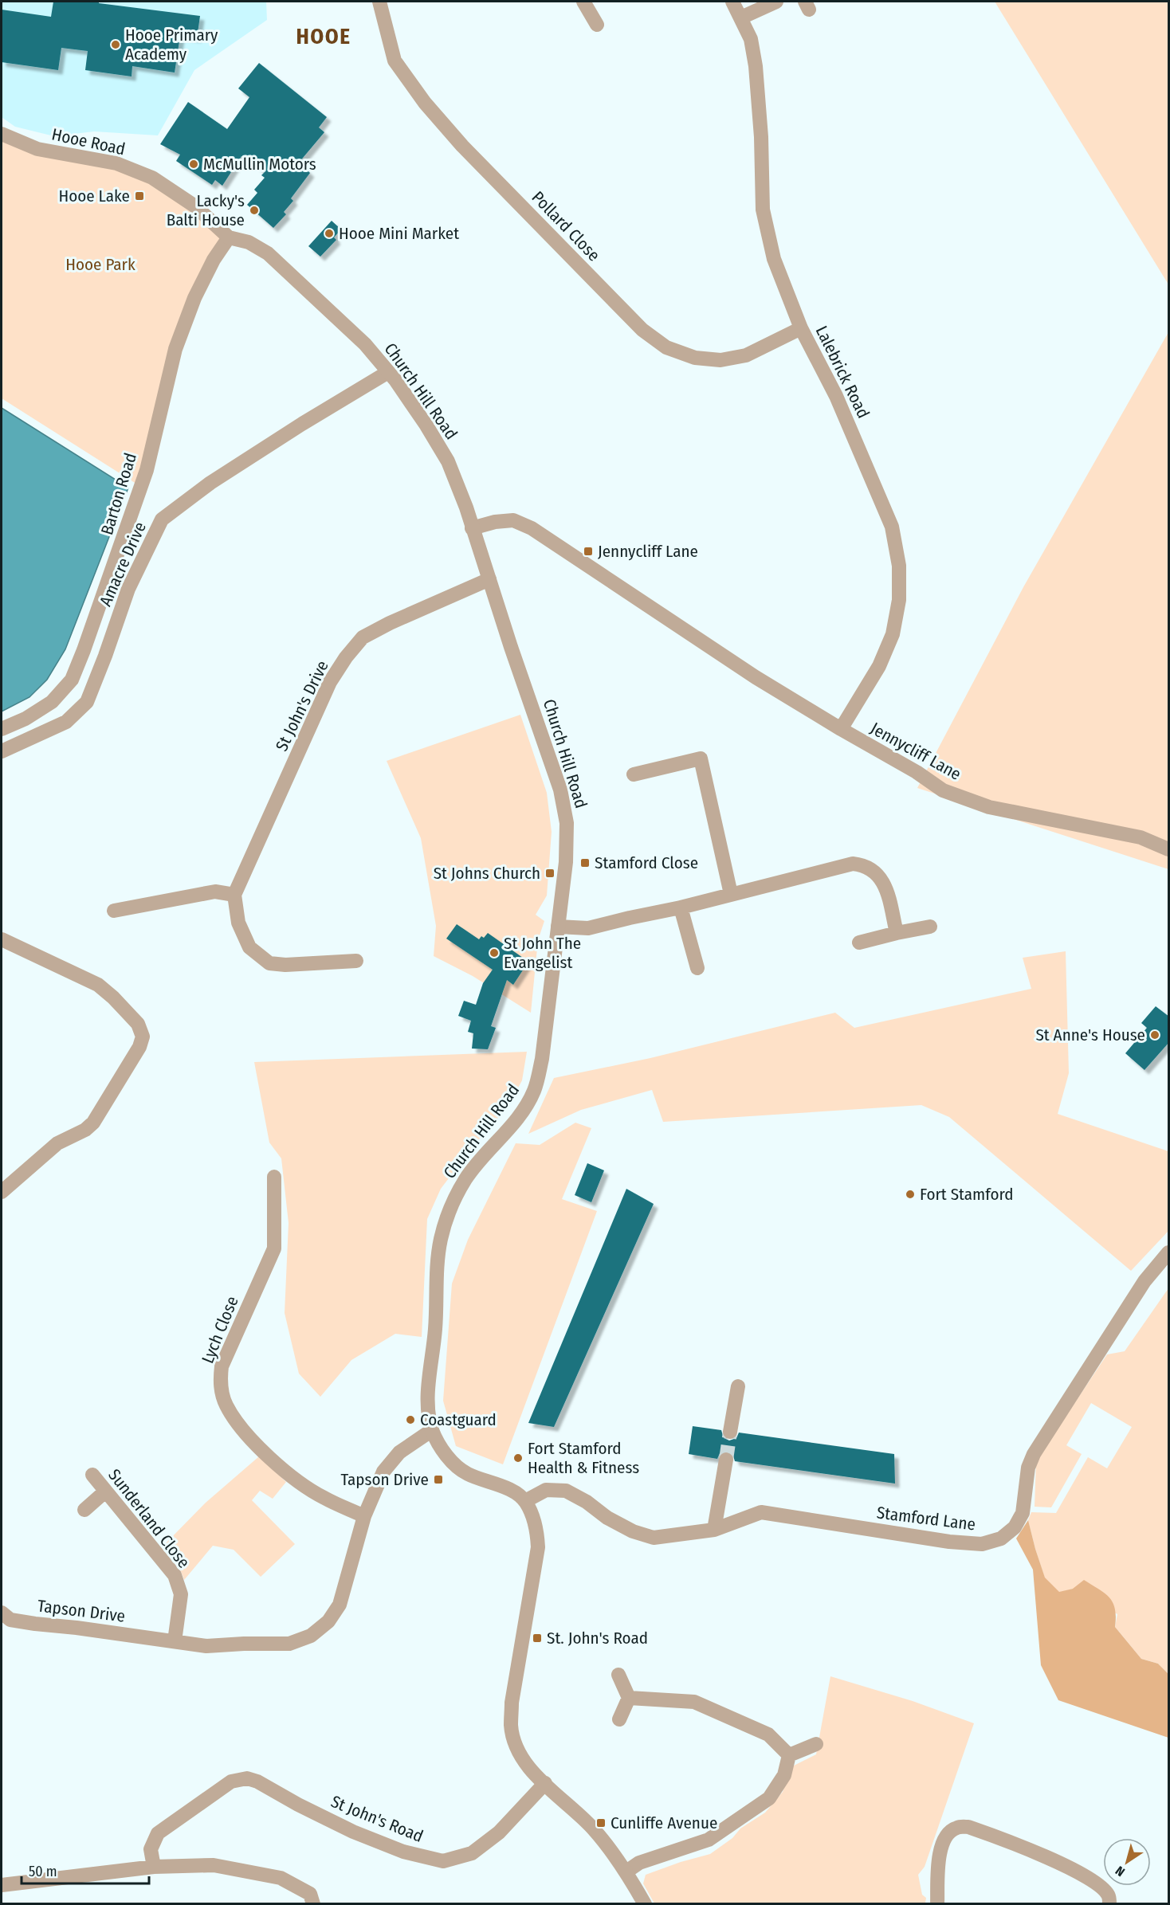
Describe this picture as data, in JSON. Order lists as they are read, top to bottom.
{
  "streets": {
    "street": [
      "Hooe Road",
      "Pollard Close",
      "Lalebrick Road",
      "Church Hill Road",
      "Barton Road",
      "Amacre Drive",
      "St John's Drive",
      "Jennycliff Lane",
      "Lych Close",
      "Sunderland Close",
      "Stamford Lane",
      "Tapson Drive",
      "St John's Road"
    ]
  },
  "crossings": [
    ["Hooe Road", "Church Hill Road"],
    ["Hooe Road", "Barton Road"],
    ["Pollard Close", "Lalebrick Road"],
    ["Lalebrick Road", "Jennycliff Lane"],
    ["Church Hill Road", "Amacre Drive"],
    ["Church Hill Road", "St John's Drive"],
    ["Church Hill Road", "Jennycliff Lane"],
    ["Church Hill Road", "Stamford Lane"],
    ["Church Hill Road", "Tapson Drive"],
    ["Lych Close", "Tapson Drive"],
    ["Sunderland Close", "Tapson Drive"]
  ],
  "districts": ["HOOE"],
  "parks": ["Hooe Park"],
  "places": {
    "other": [
      "Hooe Primary Academy",
      "McMullin Motors",
      "Lacky's Balti House",
      "Hooe Mini Market",
      "St John The Evangelist",
      "St Anne's House",
      "Fort Stamford",
      "Coastguard",
      "Fort Stamford Health & Fitness"
    ],
    "transit": [
      "Hooe Lake",
      "Jennycliff Lane",
      "Stamford Close",
      "St Johns Church",
      "Tapson Drive",
      "St. John's Road",
      "Cunliffe Avenue"
    ]
  },
  "scale_bar": "50 m",
  "north": "bottom left"
}
